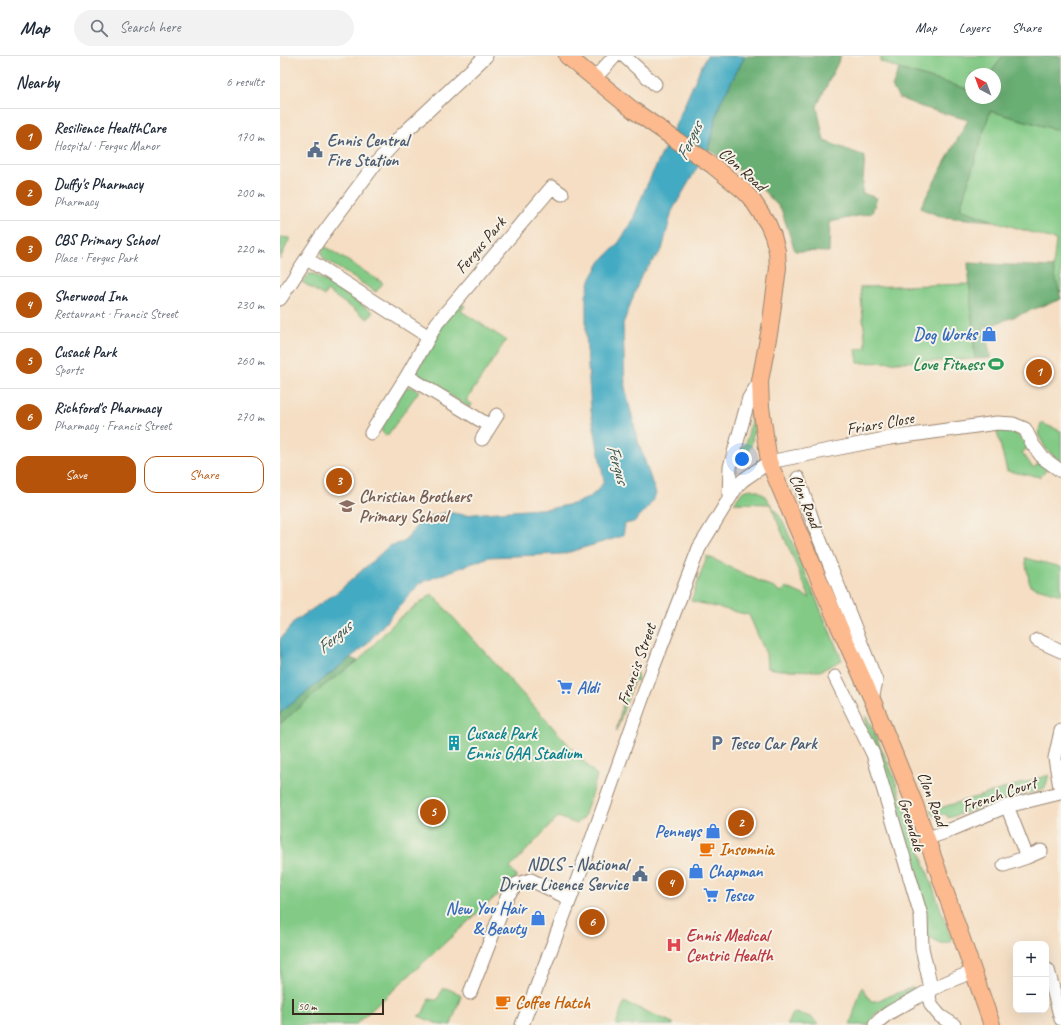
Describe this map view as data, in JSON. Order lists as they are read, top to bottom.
{
  "streets": {
    "main road": ["Clon Road"],
    "street": [
      "Fergus Park",
      "Friars Close",
      "Francis Street",
      "French Court",
      "Greendale"
    ]
  },
  "crossings": [
    ["Clon Road", "Friars Close"],
    ["Clon Road", "Francis Street"],
    ["Clon Road", "French Court"],
    ["Friars Close", "Francis Street"]
  ],
  "water": ["Fergus"],
  "places": {
    "public building": ["Ennis Central Fire Station", "NDLS - National Driver Licence Service"],
    "shop": [
      "Dog Works",
      "Penneys",
      "Chapman",
      "New You Hair & Beauty"
    ],
    "sports": ["Love Fitness"],
    "school or university": ["Christian Brothers Primary School"],
    "supermarket": ["Aldi", "Tesco"],
    "building": ["Cusack Park Ennis GAA Stadium"],
    "parking": ["Tesco Car Park"],
    "cafe": ["Insomnia", "Coffee Hatch"],
    "hospital": ["Ennis Medical Centric Health"]
  },
  "scale_bar": "50 m",
  "north": "top left",
  "page": {
    "header": "Map",
    "search": "Search here",
    "nav": ["Map", "Layers", "Share"],
    "heading": ["Nearby", "6 results"],
    "list": [
      {
        "mark": "1",
        "name": "Resilience HealthCare",
        "note": "Hospital · Fergus Manor",
        "value": "170 m"
      },
      {
        "mark": "2",
        "name": "Duffy's Pharmacy",
        "note": "Pharmacy",
        "value": "200 m"
      },
      {
        "mark": "3",
        "name": "CBS Primary School",
        "note": "Place · Fergus Park",
        "value": "220 m"
      },
      {
        "mark": "4",
        "name": "Sherwood Inn",
        "note": "Restaurant · Francis Street",
        "value": "230 m"
      },
      {
        "mark": "5",
        "name": "Cusack Park",
        "note": "Sports",
        "value": "260 m"
      },
      {
        "mark": "6",
        "name": "Richford's Pharmacy",
        "note": "Pharmacy · Francis Street",
        "value": "270 m"
      }
    ],
    "pins": [
      "1",
      "3",
      "5",
      "2",
      "4",
      "6"
    ],
    "buttons": ["Save", "Share"],
    "map_buttons": ["+", "−"],
    "scale": "50 m"
  }
}
